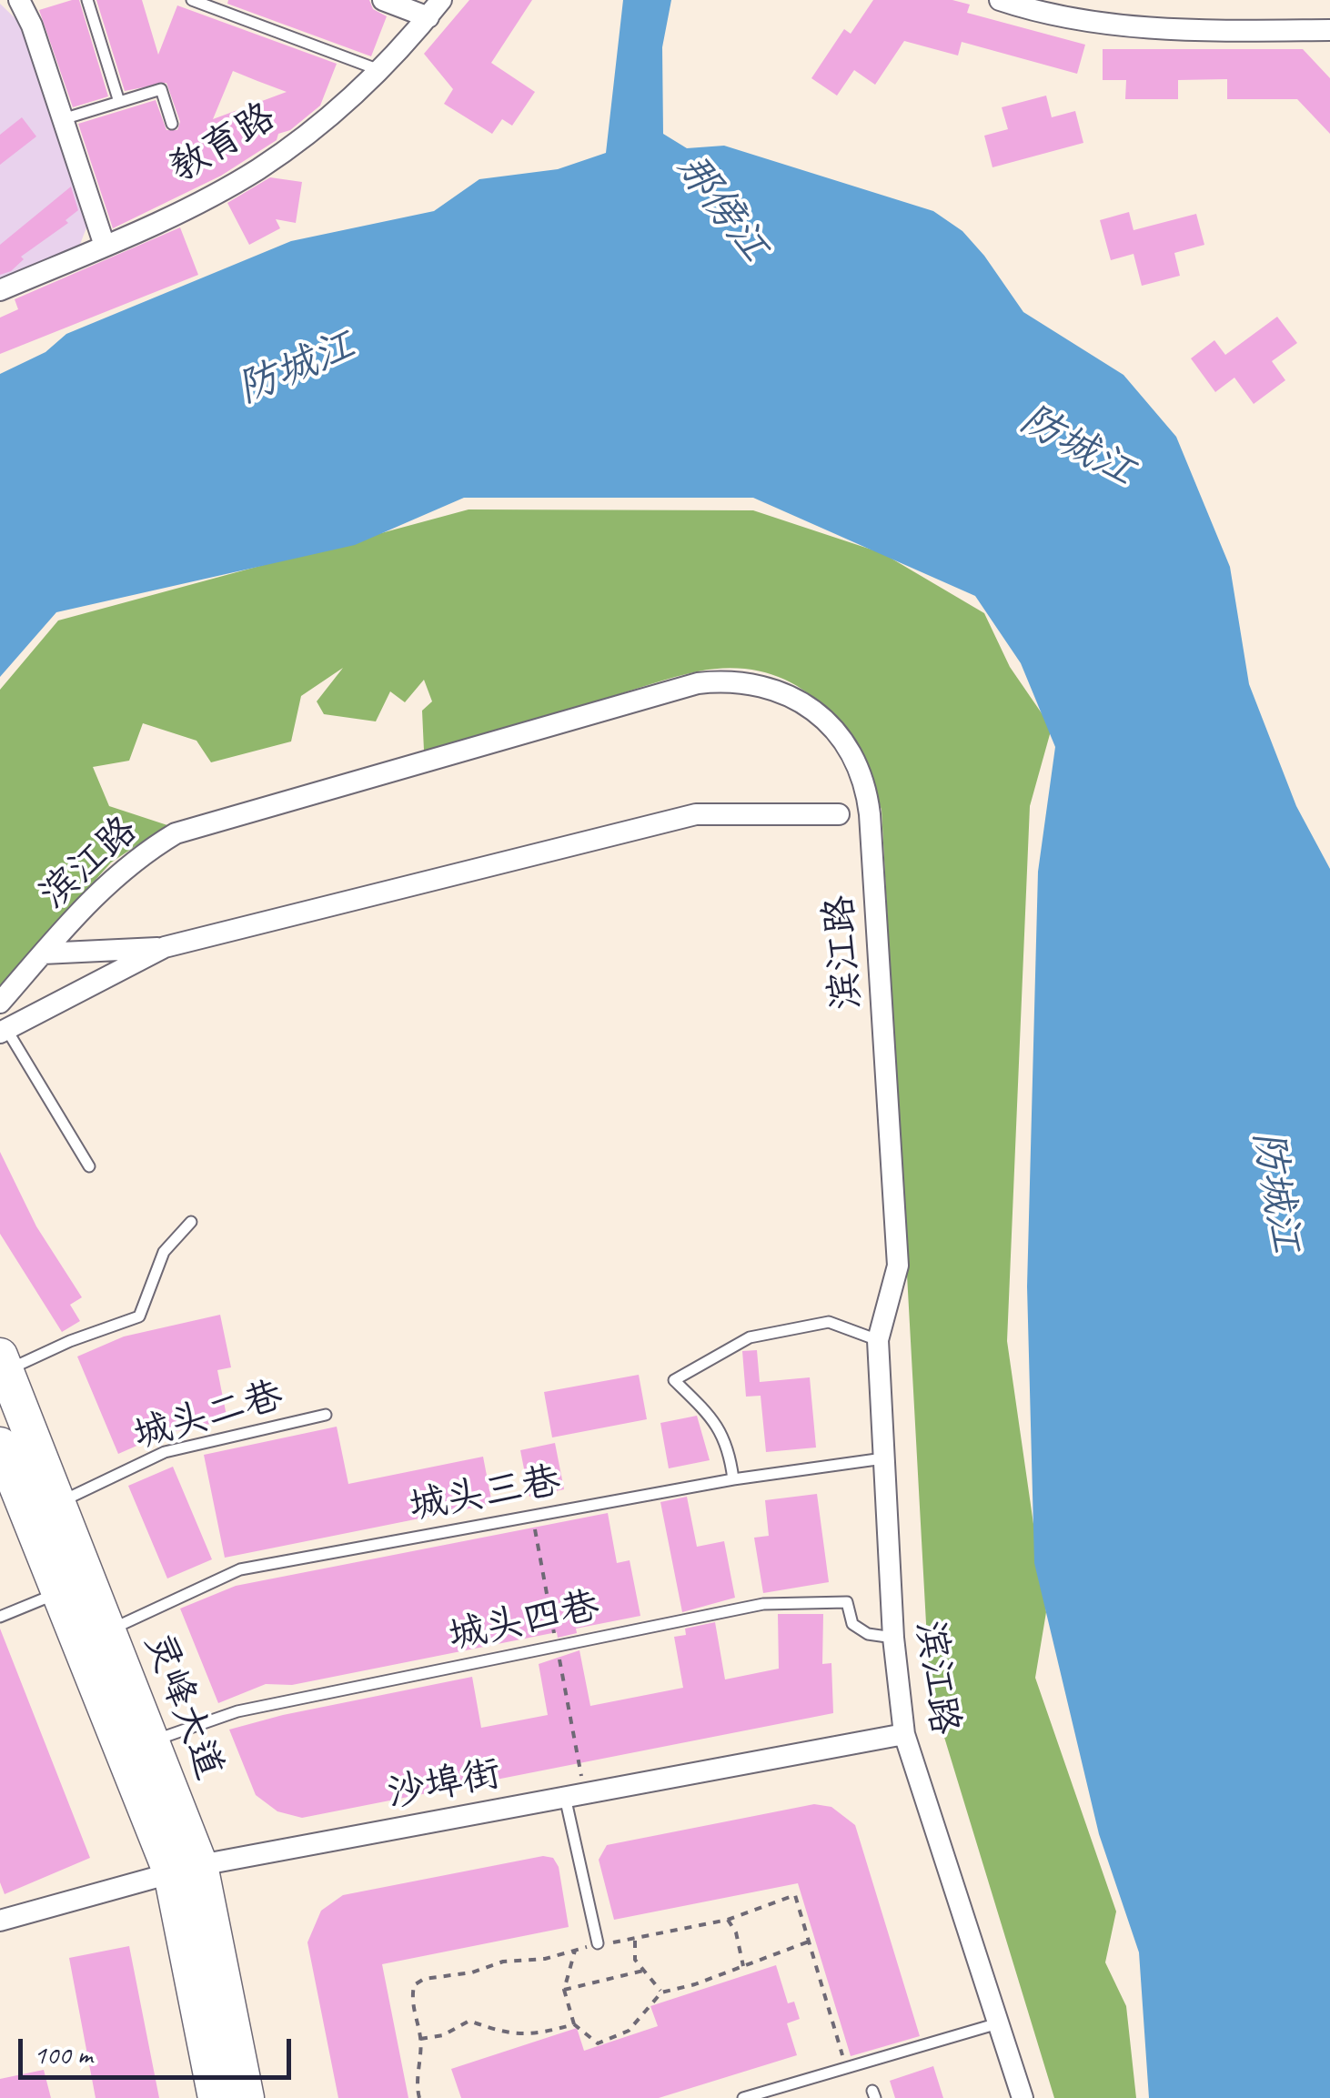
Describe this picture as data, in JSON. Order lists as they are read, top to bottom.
{
  "streets": {
    "main road": ["灵峰大道"],
    "street": ["教育路", "滨江路", "沙埠街"],
    "lane": ["城头二巷", "城头三巷", "城头四巷"]
  },
  "crossings": [
    ["滨江路", "城头三巷"],
    ["滨江路", "城头四巷"],
    ["滨江路", "沙埠街"],
    ["城头二巷", "灵峰大道"],
    ["城头三巷", "灵峰大道"],
    ["城头四巷", "灵峰大道"],
    ["灵峰大道", "沙埠街"]
  ],
  "water": ["那傍江", "防城江"],
  "scale_bar": "100 m"
}
